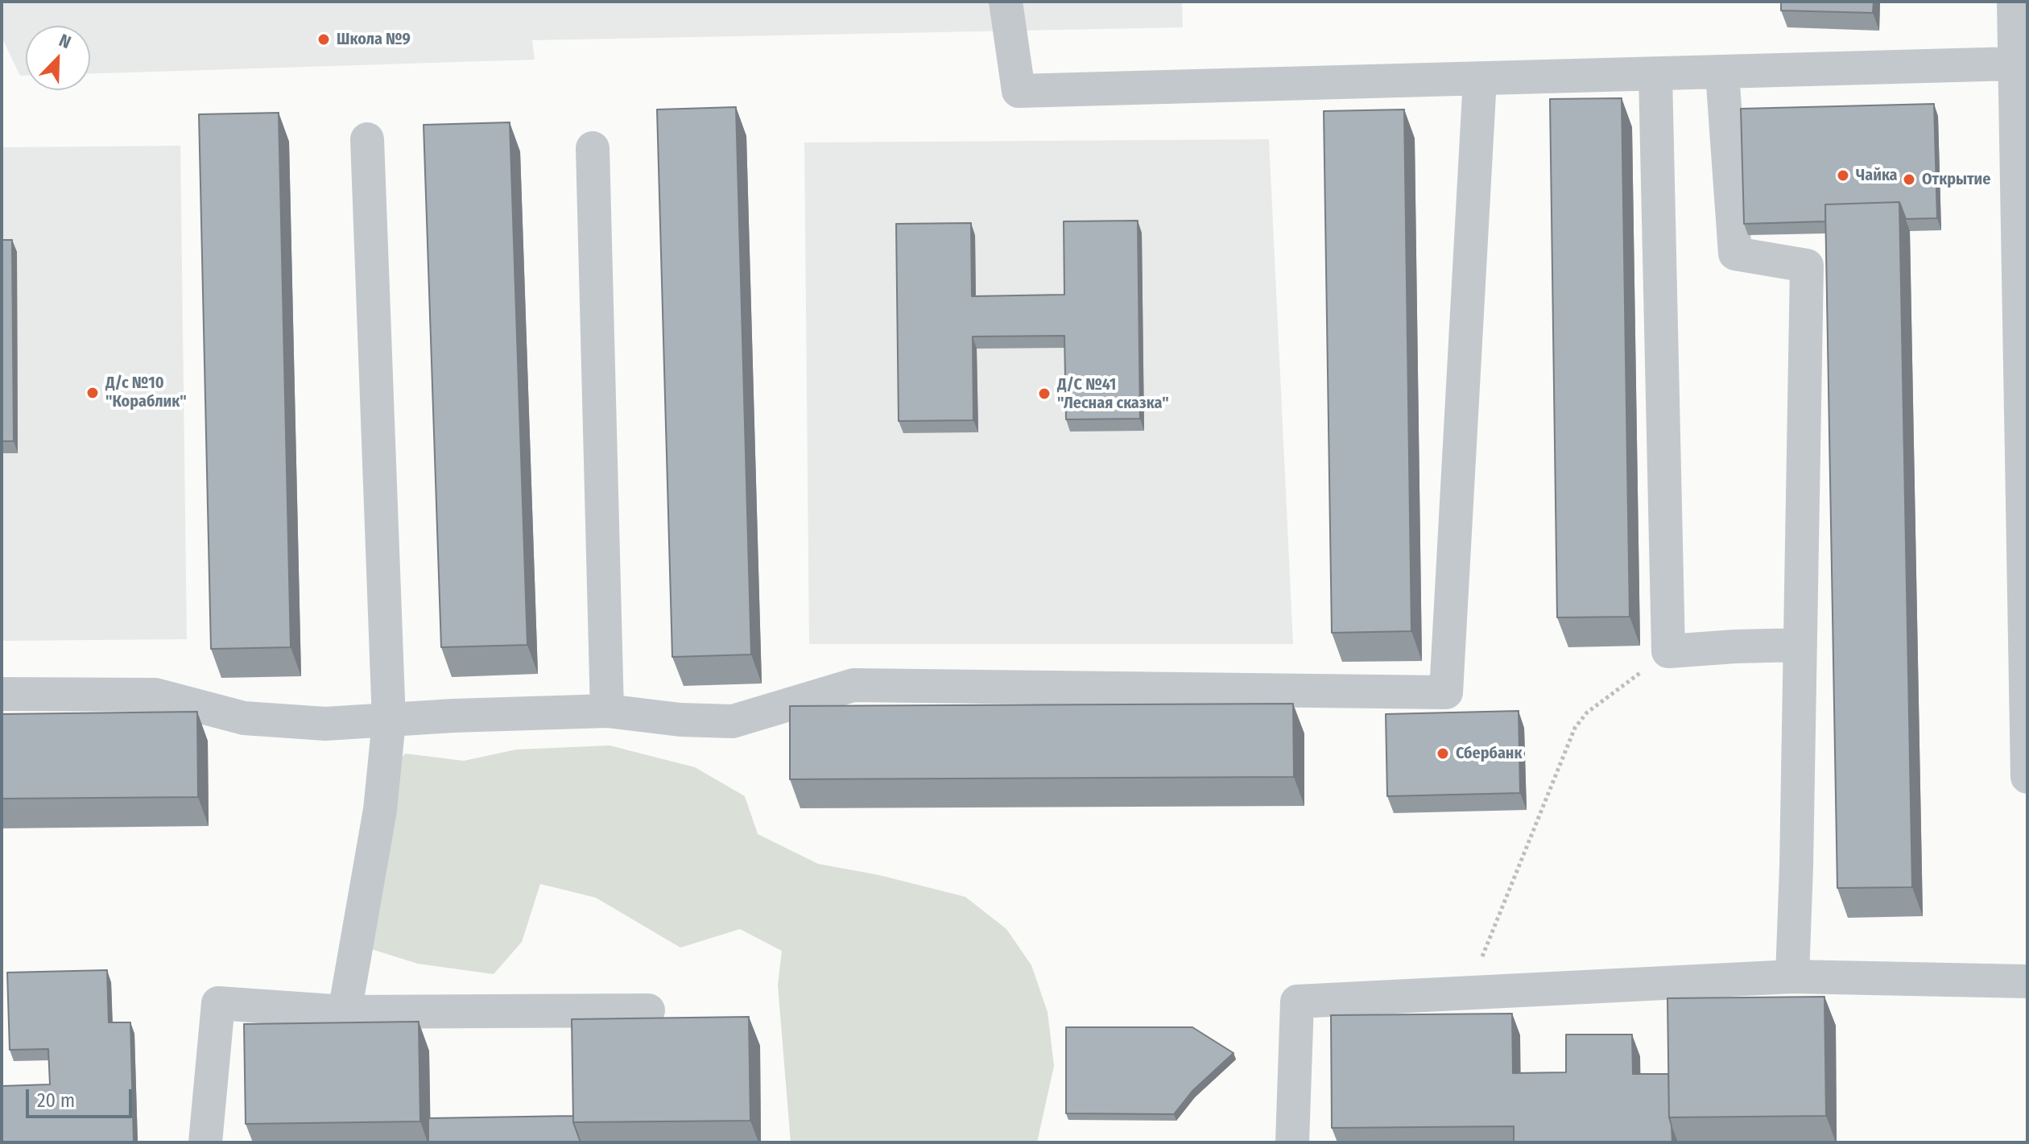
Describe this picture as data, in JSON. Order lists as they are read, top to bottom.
{
  "places": [
    "Школа №9",
    "Чайка",
    "Открытие",
    "Д/с №10 \"Кораблик\"",
    "Д/С №41 \"Лесная сказка\"",
    "Сбербанк"
  ],
  "scale_bar": "20 m",
  "north": "top right"
}
